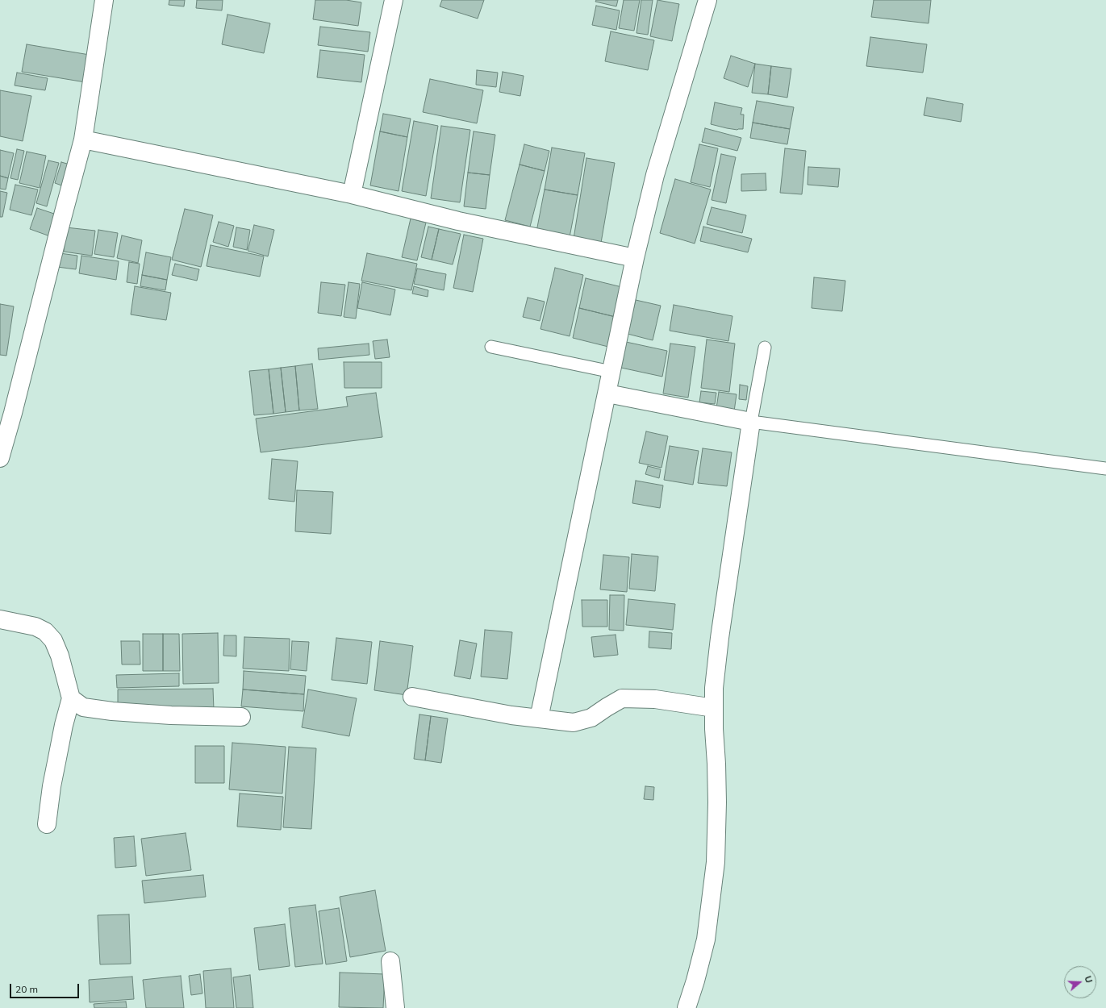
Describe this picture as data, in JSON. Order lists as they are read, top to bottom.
{
  "scale_bar": "20 m",
  "north": "right"
}
